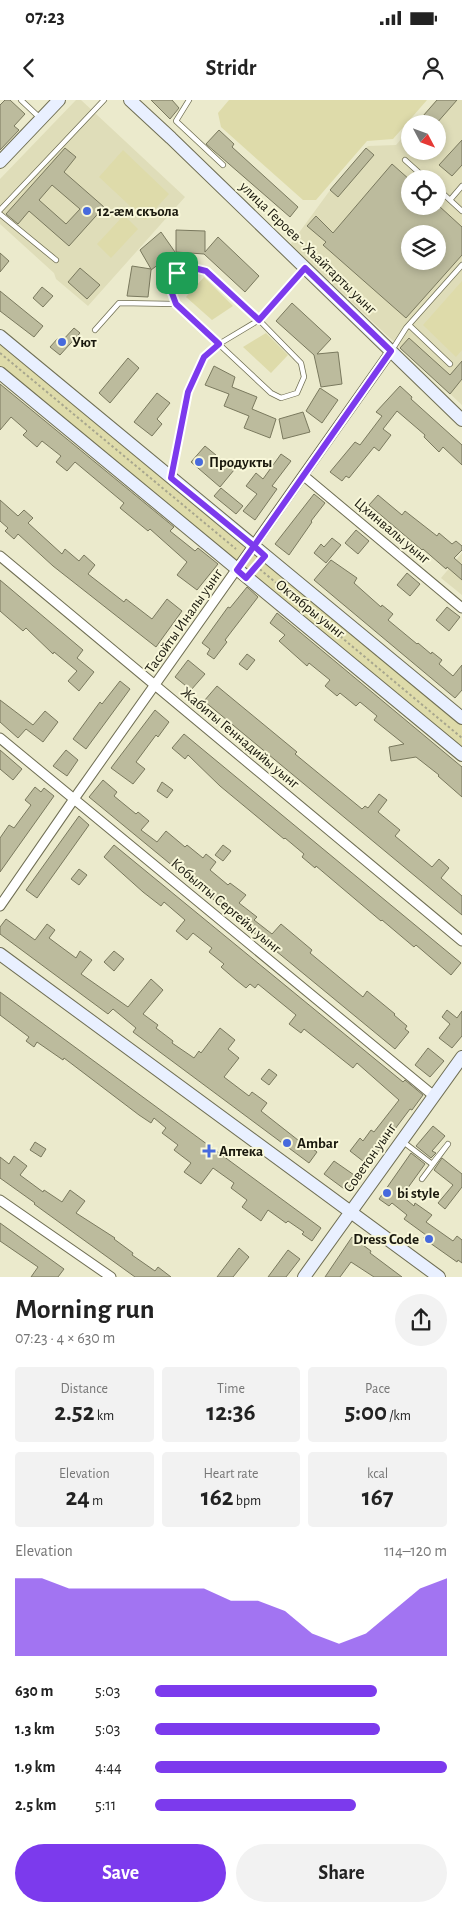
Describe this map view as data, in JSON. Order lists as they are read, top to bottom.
{
  "streets": {
    "street": [
      "улица Героев - Хъайтарты уынг",
      "Цхинвалы уынг",
      "Октябры уынг",
      "Тасойты Иналы уынг",
      "Жабиты Геннадийы уынг",
      "Кобылты Сергейы уынг",
      "Советон уынг"
    ]
  },
  "crossings": [
    ["улица Героев - Хъайтарты уынг", "Тасойты Иналы уынг"],
    ["Цхинвалы уынг", "Тасойты Иналы уынг"],
    ["Октябры уынг", "Тасойты Иналы уынг"],
    ["Тасойты Иналы уынг", "Жабиты Геннадийы уынг"],
    ["Тасойты Иналы уынг", "Кобылты Сергейы уынг"],
    ["Кобылты Сергейы уынг", "Советон уынг"]
  ],
  "places": {
    "other": [
      "12-æм скъола",
      "Уют",
      "Продукты",
      "Ambar",
      "bi style",
      "Dress Code"
    ],
    "health": ["Аптека"]
  },
  "north": "bottom right",
  "page": {
    "status": "07:23",
    "header": "Stridr",
    "heading": ["Morning run", "07:23 · 4 × 630 m"],
    "stats": [
      ["Distance", "2.52 km"],
      ["Time", "12:36"],
      ["Pace", "5:00 /km"],
      ["Elevation", "24 m"],
      ["Heart rate", "162 bpm"],
      ["kcal", "167"]
    ],
    "chart": ["Elevation", "114–120 m"],
    "list": [
      {
        "name": "630 m",
        "note": "5:03"
      },
      {
        "name": "1.3 km",
        "note": "5:03"
      },
      {
        "name": "1.9 km",
        "note": "4:44"
      },
      {
        "name": "2.5 km",
        "note": "5:11"
      }
    ],
    "buttons": ["Save", "Share"]
  }
}
